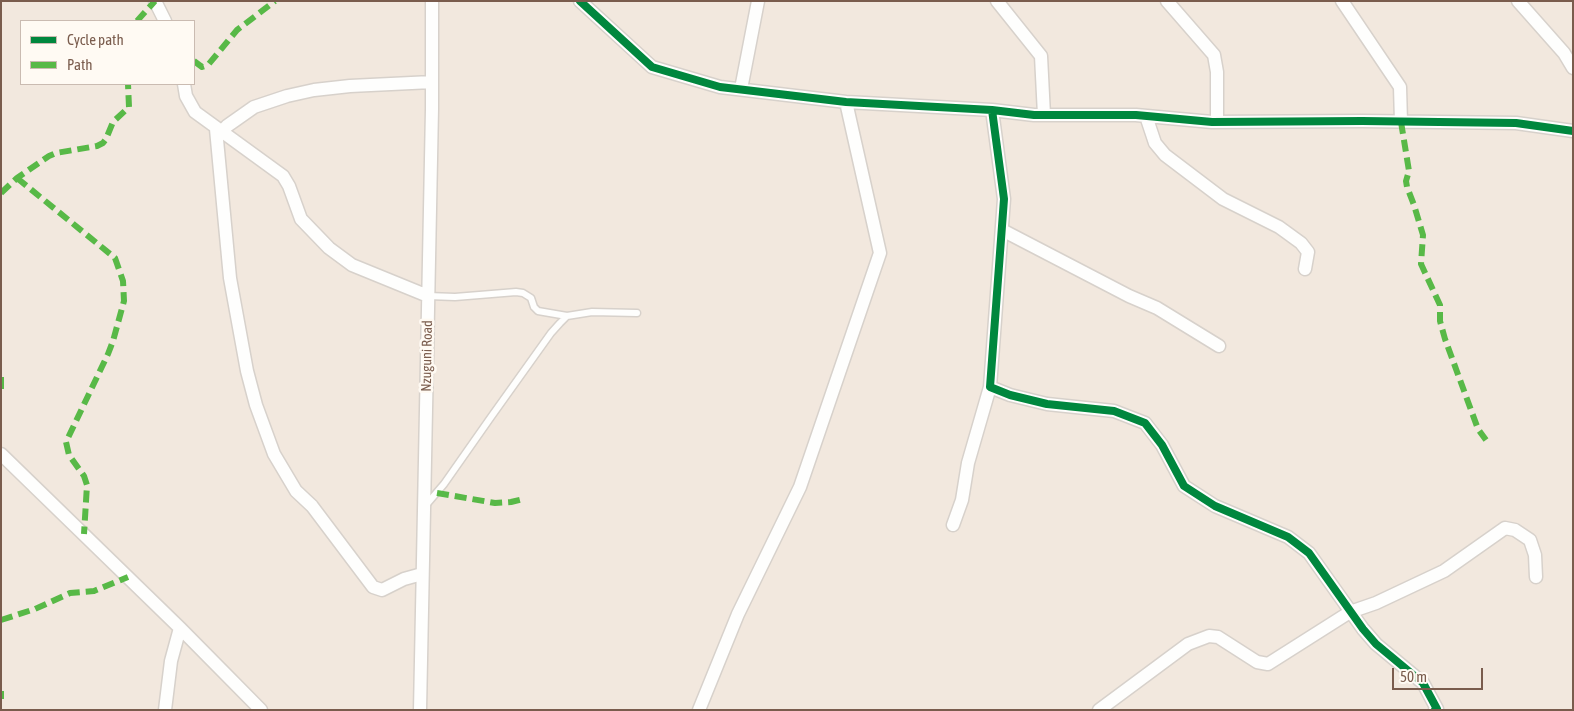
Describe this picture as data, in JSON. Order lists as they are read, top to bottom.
{
  "streets": {
    "street": ["Nzuguni Road"]
  },
  "legend": ["Cycle path", "Path"],
  "scale_bar": "50 m"
}
